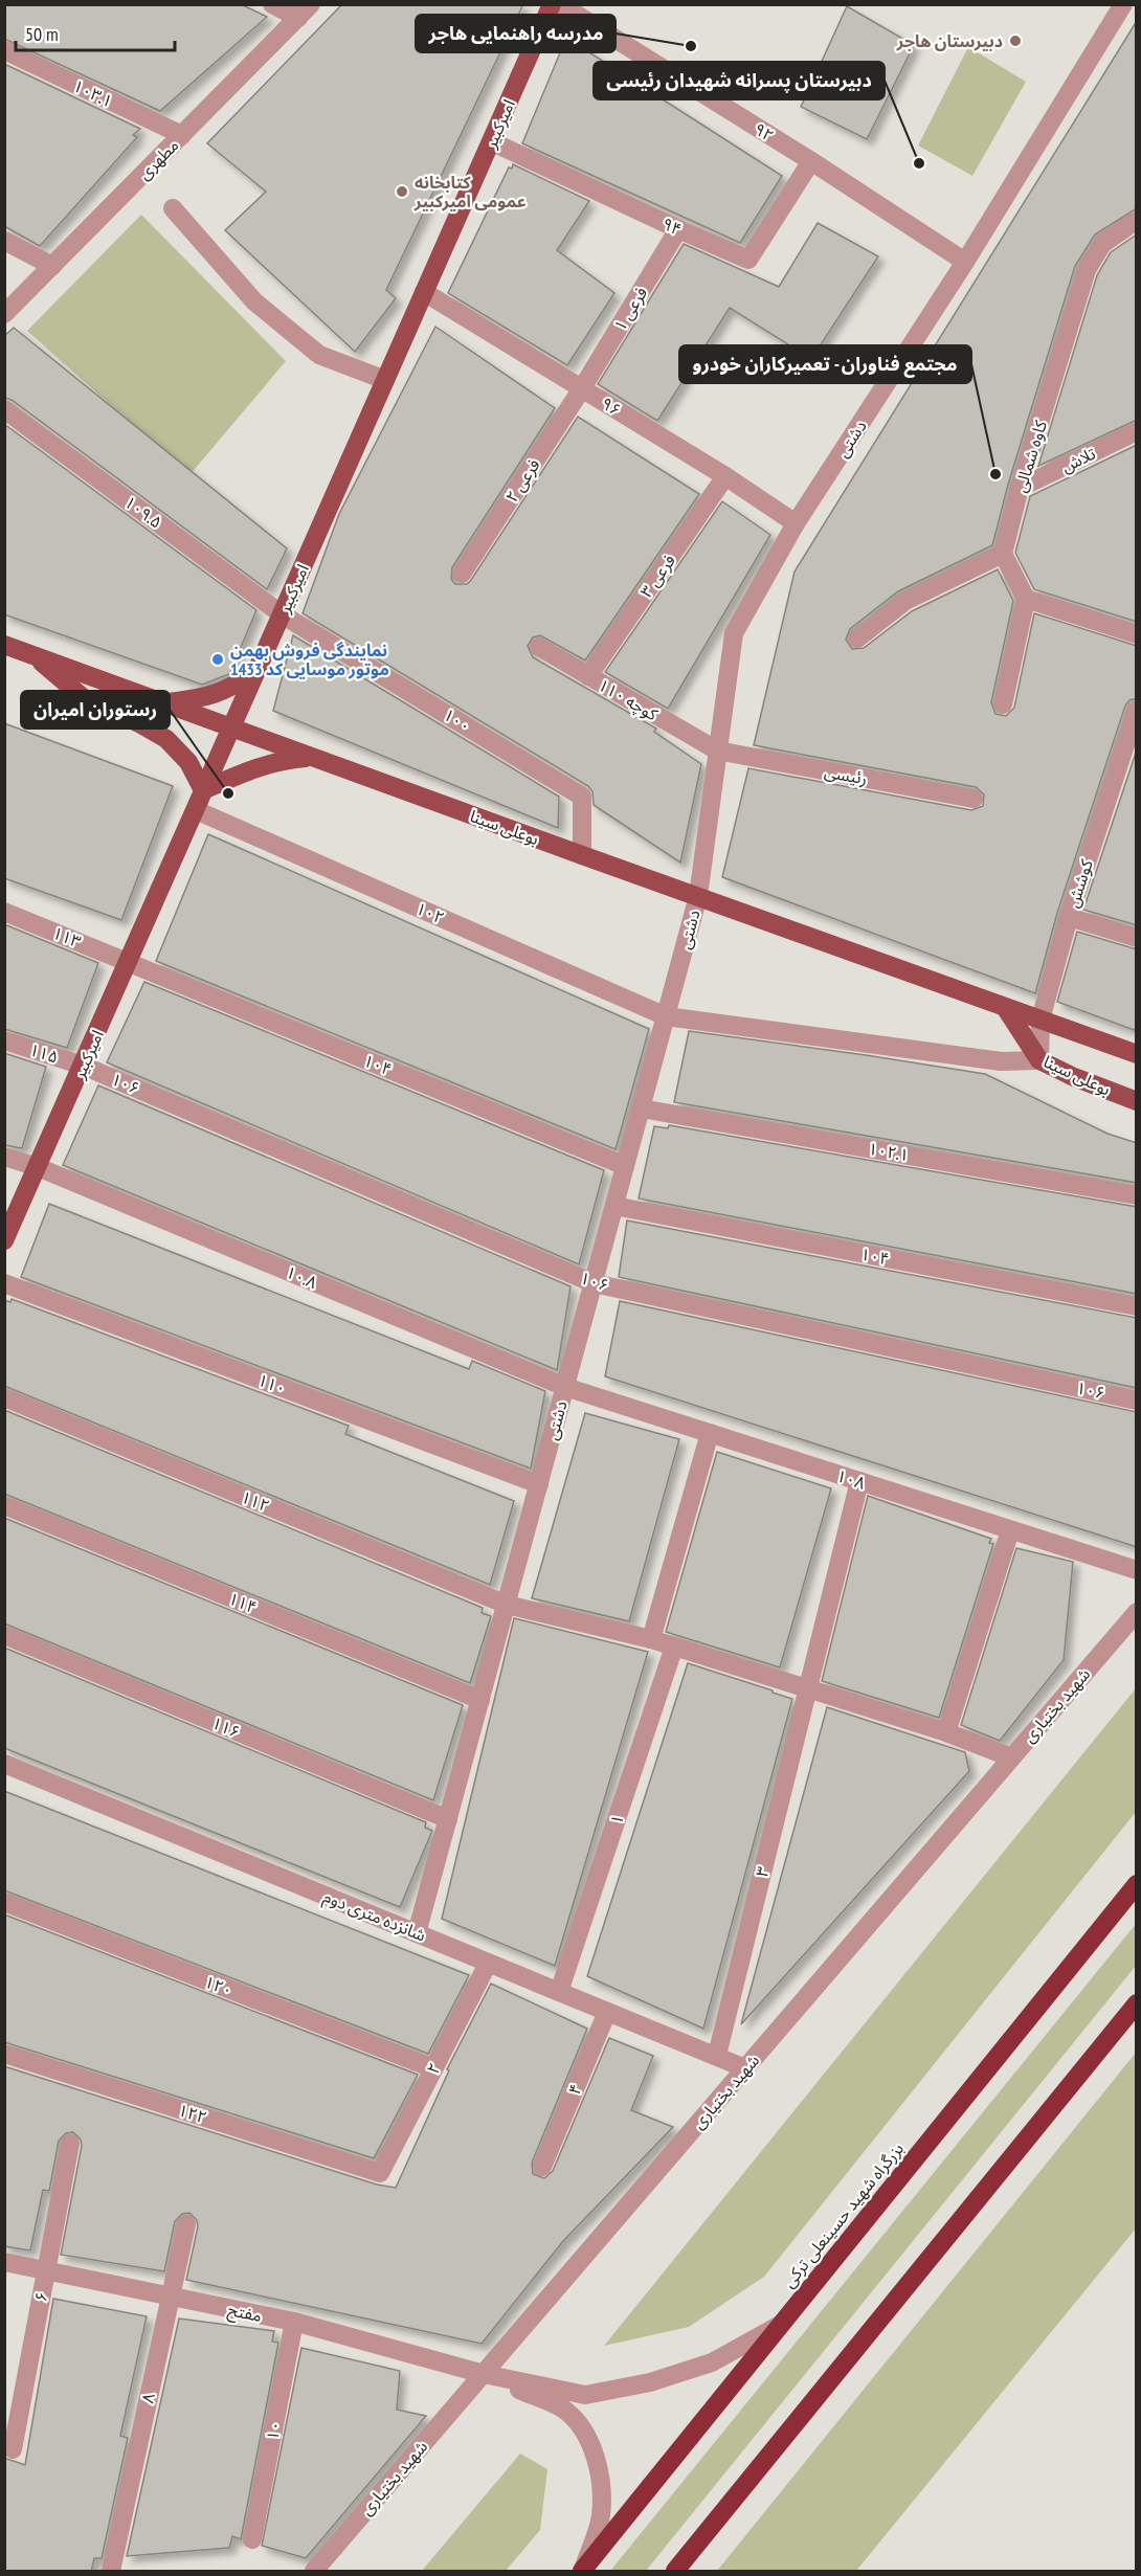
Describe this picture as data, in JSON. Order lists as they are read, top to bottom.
{
  "streets": {
    "highway": ["بزرگراه شهید حسینعلی ترکی"],
    "main road": ["امیرکبیر", "بوعلی سینا"],
    "street": [
      "۱۰۳.۱",
      "۹۲",
      "مطهری",
      "۹۴",
      "فرعی ۱",
      "۹۶",
      "دشتی",
      "کاوه شمالی",
      "تلاش",
      "فرعی ۲",
      "۱۰۹.۵",
      "فرعی ۳",
      "کوچه ۱۱۰",
      "۱۰۰",
      "رئیسی",
      "کوشش",
      "۱۰۲",
      "۱۱۳",
      "۱۱۵",
      "۱۰۴",
      "۱۰۶",
      "۱۰۲.۱",
      "۱۰.۸",
      "۱۱۰",
      "۱۰۸",
      "۱۱۲",
      "۱۱۴",
      "شهید بختیاری",
      "۱۱۶",
      "۱",
      "۳",
      "شانزده متری دوم",
      "۱۲۰",
      "۲",
      "۴",
      "۱۲۲",
      "۶",
      "مفتح",
      "۸",
      "۱۰"
    ]
  },
  "crossings": [
    ["۱۰۳.۱", "مطهری"],
    ["امیرکبیر", "۹۴"],
    ["امیرکبیر", "۹۶"],
    ["امیرکبیر", "۱۰۹.۵"],
    ["امیرکبیر", "۱۰۰"],
    ["امیرکبیر", "بوعلی سینا"],
    ["امیرکبیر", "۱۰۲"],
    ["امیرکبیر", "۱۱۳"],
    ["امیرکبیر", "۱۱۵"],
    ["امیرکبیر", "۱۰۴"],
    ["امیرکبیر", "۱۰۶"],
    ["امیرکبیر", "۱۰.۸"],
    ["۹۲", "۹۴"],
    ["۹۲", "دشتی"],
    ["۹۴", "فرعی ۱"],
    ["فرعی ۱", "۹۶"],
    ["فرعی ۱", "فرعی ۲"],
    ["۹۶", "دشتی"],
    ["۹۶", "فرعی ۲"],
    ["۹۶", "فرعی ۳"],
    ["دشتی", "کوچه ۱۱۰"],
    ["دشتی", "رئیسی"],
    ["دشتی", "بوعلی سینا"],
    ["دشتی", "۱۰۲"],
    ["دشتی", "۱۰۴"],
    ["دشتی", "۱۰۶"],
    ["دشتی", "۱۰۲.۱"],
    ["دشتی", "۱۰.۸"],
    ["دشتی", "۱۱۰"],
    ["دشتی", "۱۰۸"],
    ["دشتی", "۱۱۲"],
    ["دشتی", "۱۱۴"],
    ["دشتی", "۱۱۶"],
    ["دشتی", "شانزده متری دوم"],
    ["کاوه شمالی", "تلاش"],
    ["۱۰۹.۵", "۱۰۰"],
    ["فرعی ۳", "کوچه ۱۱۰"],
    ["کوچه ۱۱۰", "رئیسی"],
    ["۱۰۰", "بوعلی سینا"],
    ["بوعلی سینا", "کوشش"],
    ["بوعلی سینا", "۱۰۲"],
    ["کوشش", "۱۰۲"],
    ["۱۱۳", "۱۰۴"],
    ["۱۱۵", "۱۰۶"],
    ["۱۰.۸", "۱۰۸"],
    ["۱۰۸", "۳"],
    ["۱۱۲", "شهید بختیاری"],
    ["۱۱۲", "۱"],
    ["۱۱۲", "۳"],
    ["شهید بختیاری", "شانزده متری دوم"],
    ["شهید بختیاری", "مفتح"],
    ["۱", "شانزده متری دوم"],
    ["۳", "شانزده متری دوم"],
    ["شانزده متری دوم", "۲"],
    ["شانزده متری دوم", "۴"],
    ["۱۲۰", "۲"],
    ["۲", "۱۲۲"],
    ["۶", "مفتح"],
    ["مفتح", "۸"],
    ["مفتح", "۱۰"]
  ],
  "places": [
    "دبیرستان هاجر",
    "مدرسه راهنمایی هاجر",
    "دبیرستان پسرانه شهیدان رئیسی",
    "کتابخانه عمومی امیرکبیر",
    "مجتمع فناوران - تعمیرکاران خودرو",
    "نمایندگی فروش بهمن موتور موسایی کد 1433",
    "رستوران امیران"
  ],
  "scale_bar": "50 m"
}
